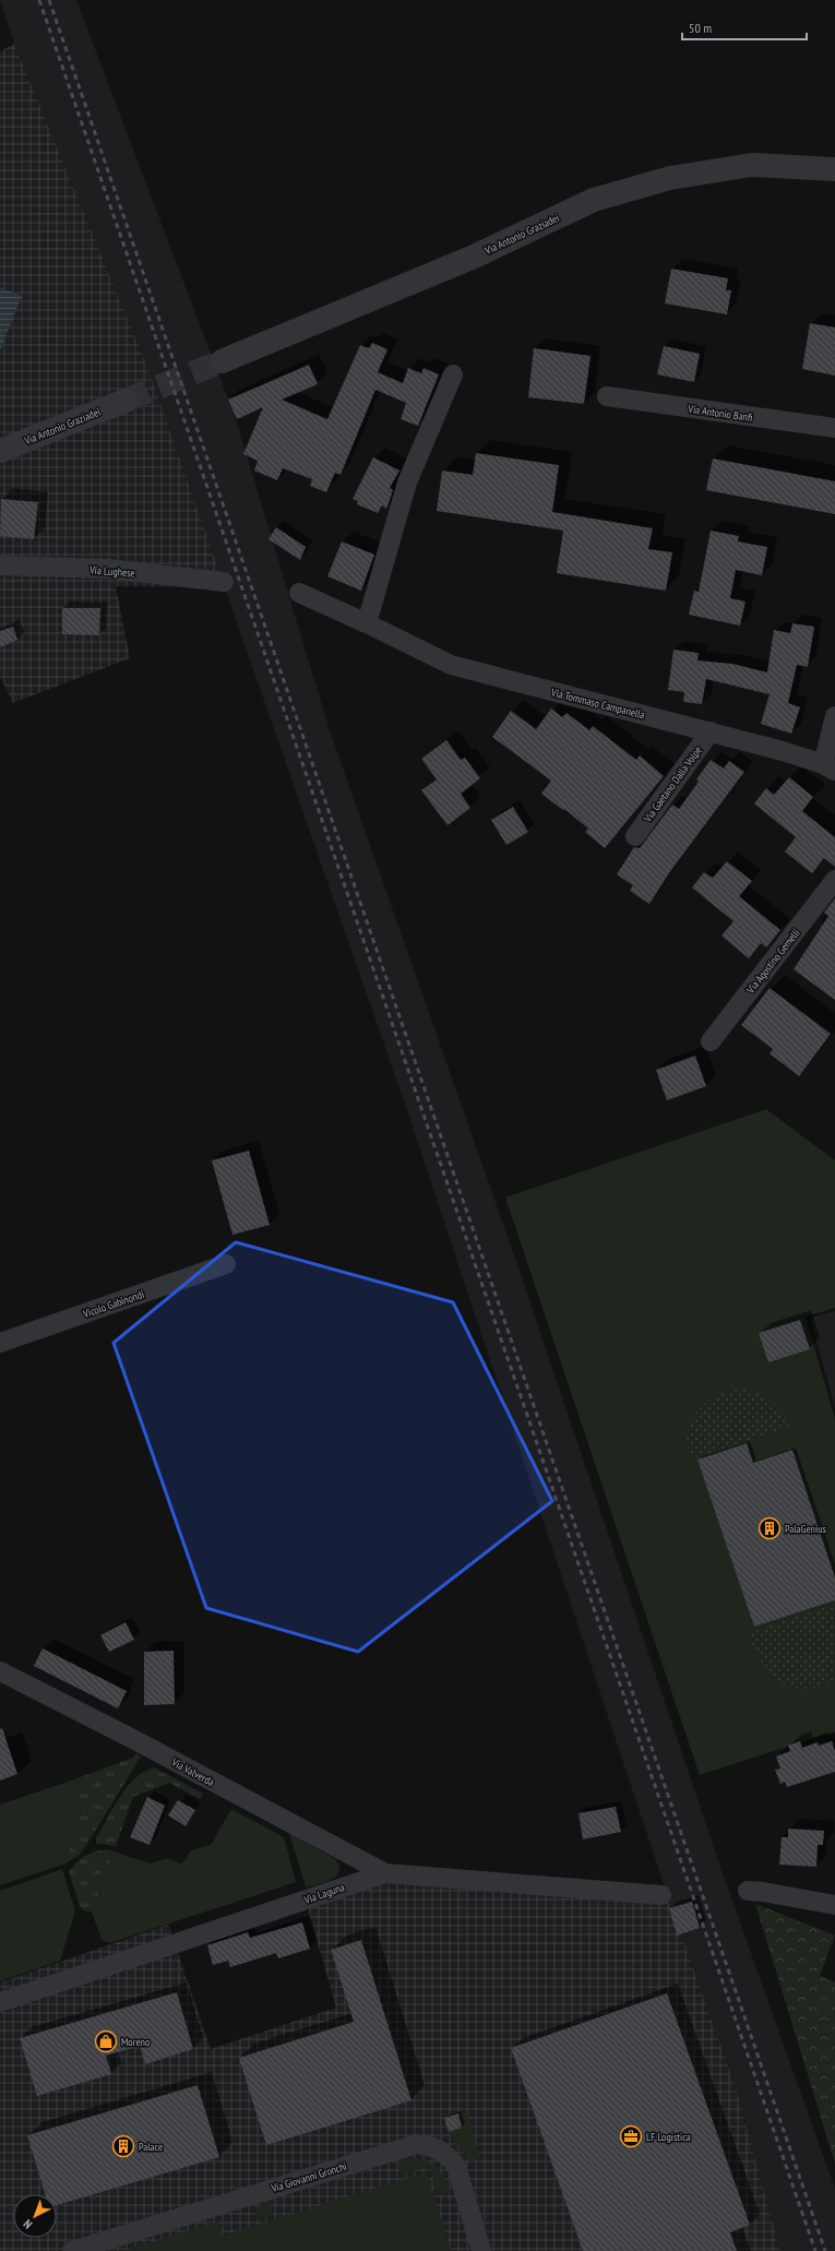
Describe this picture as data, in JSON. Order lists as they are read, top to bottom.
{
  "streets": {
    "street": [
      "Via Antonio Graziadei",
      "Via Antonio Banfi",
      "Via Lughese",
      "Via Tommaso Campanella",
      "Via Gaetano Dalla Volpe",
      "Via Agostino Gemelli",
      "Vicolo Gabinondi",
      "Via Valverda",
      "Via Laguna",
      "Via Giovanni Gronchi"
    ]
  },
  "crossings": [
    ["Via Tommaso Campanella", "Via Gaetano Dalla Volpe"],
    ["Via Valverda", "Via Laguna"]
  ],
  "places": {
    "building": ["PalaGenius", "Palace"],
    "shop": ["Moreno"],
    "office": ["LF Logistica"]
  },
  "scale_bar": "50 m",
  "north": "bottom left"
}
